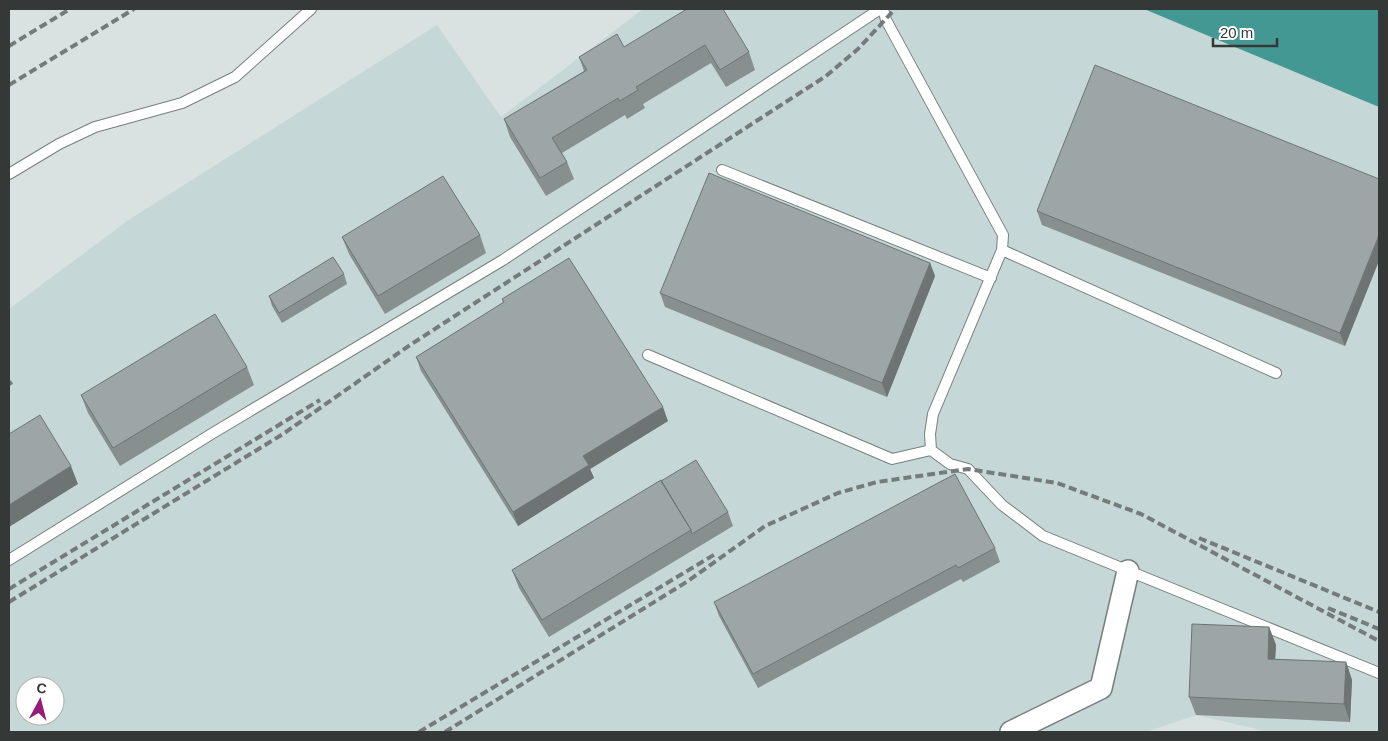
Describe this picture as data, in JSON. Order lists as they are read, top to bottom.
{
  "scale_bar": "20 m",
  "north": "top"
}
